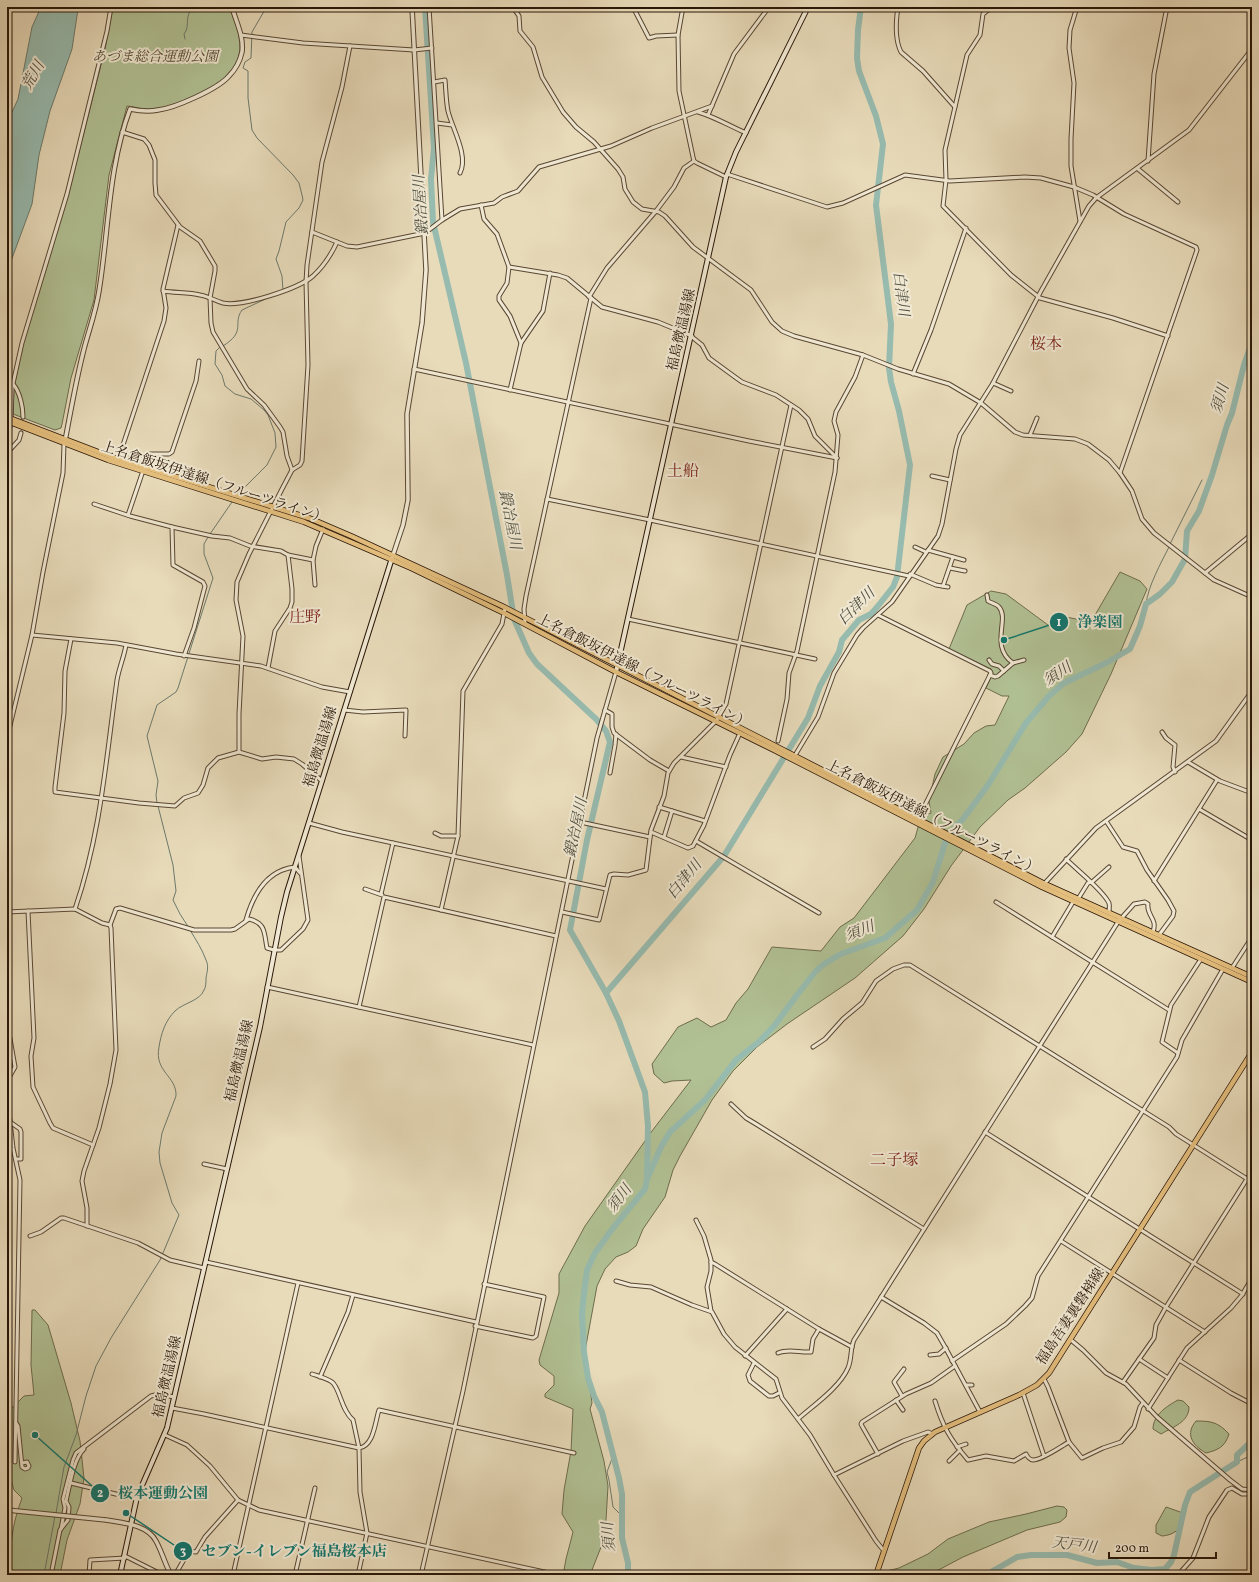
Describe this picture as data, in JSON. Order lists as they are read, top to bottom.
{
  "streets": {
    "main road": ["福島微温湯線", "上名倉飯坂伊達線（フルーツライン）", "福島吾妻裏磐梯線"]
  },
  "crossings": [
    ["福島微温湯線", "上名倉飯坂伊達線（フルーツライン）"]
  ],
  "districts": [
    "桜本",
    "土船",
    "庄野",
    "二子塚"
  ],
  "water": [
    "荒川",
    "鍛冶屋川",
    "白津川",
    "須川",
    "天戸川"
  ],
  "parks": ["あづま総合運動公園"],
  "places": ["浄楽園", "桜本運動公園", "セブン-イレブン福島桜本店"],
  "scale_bar": "200 m"
}
